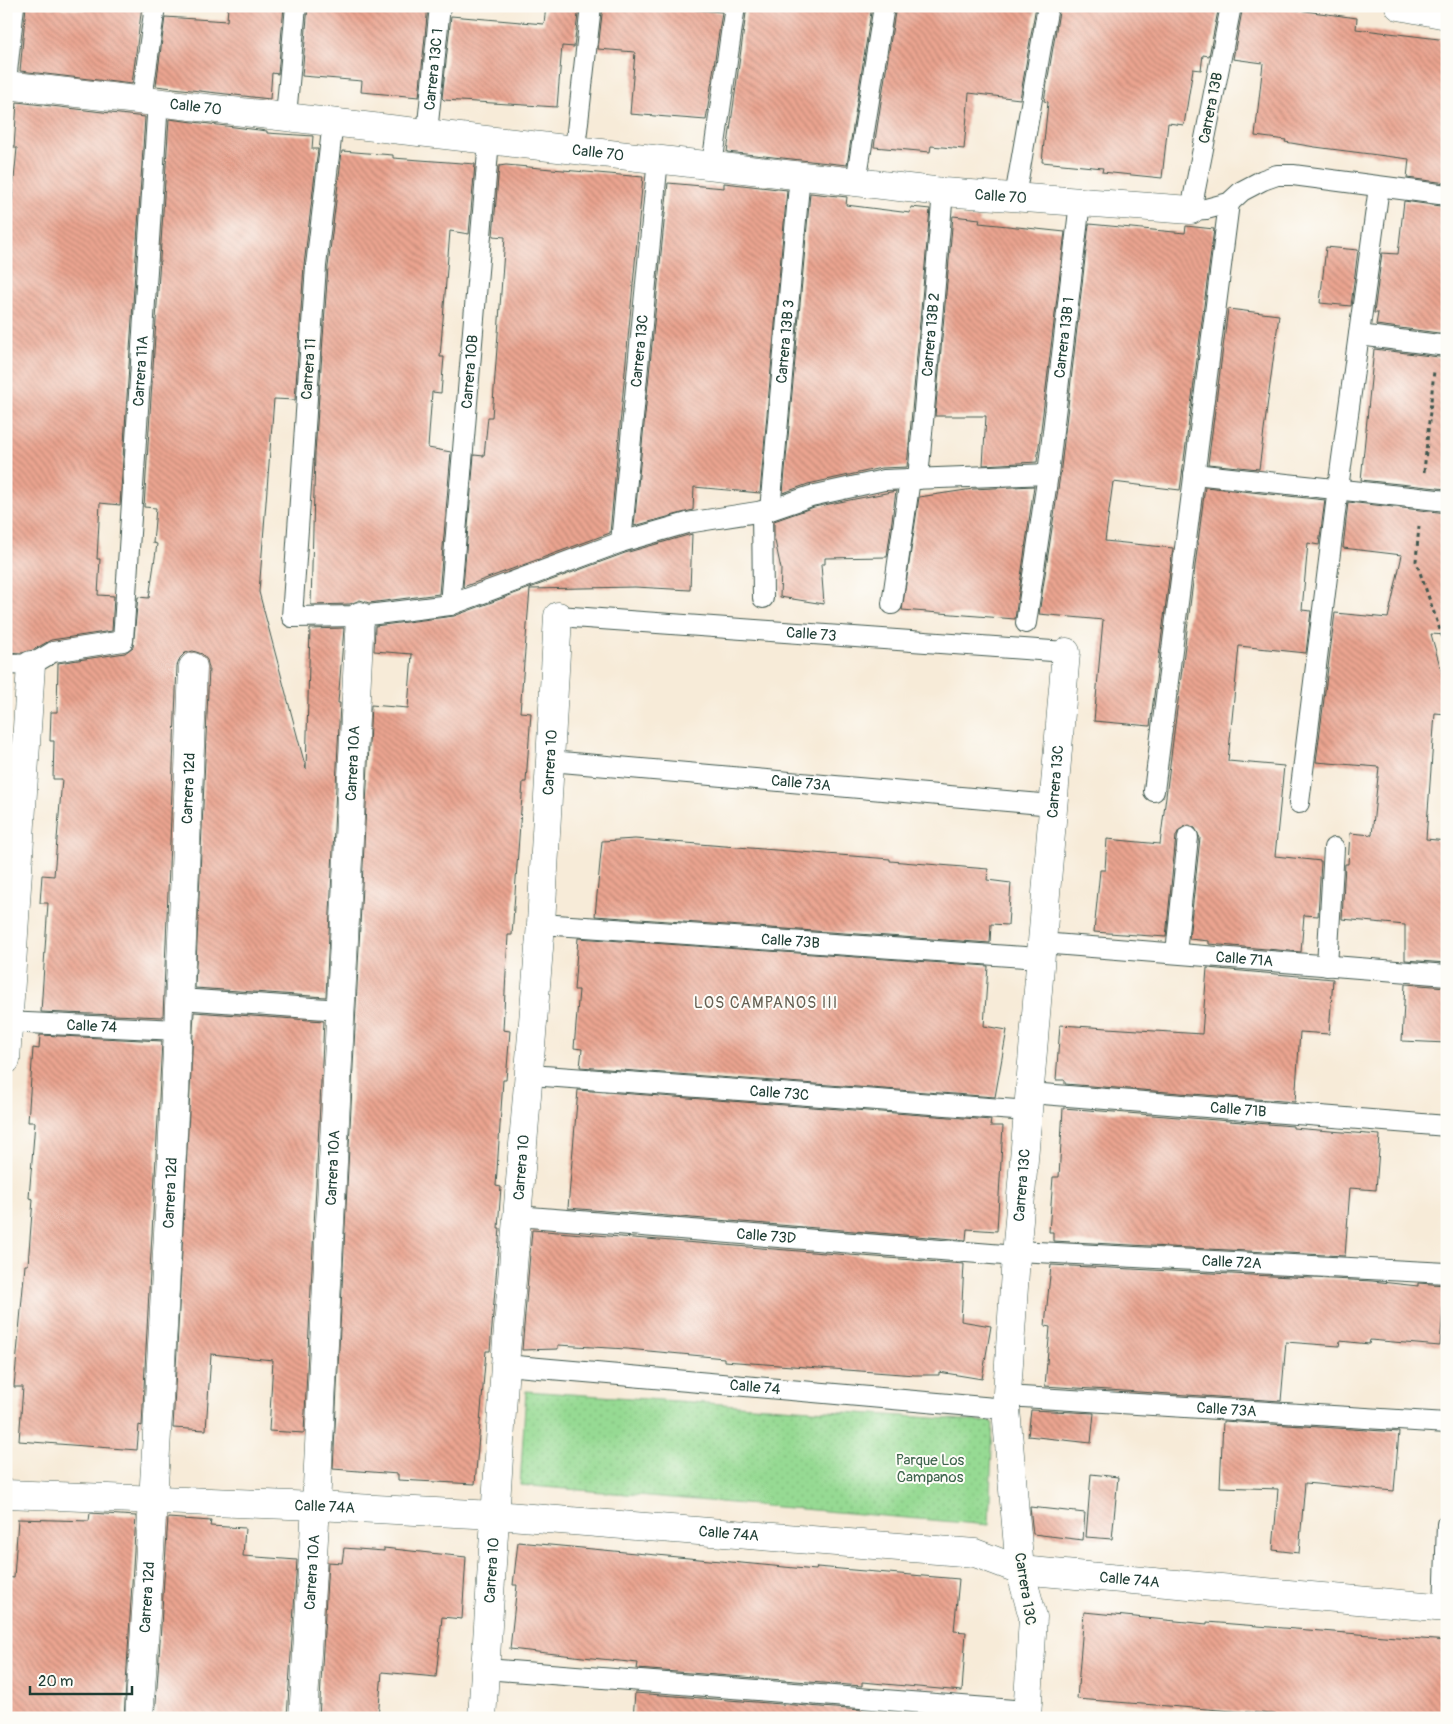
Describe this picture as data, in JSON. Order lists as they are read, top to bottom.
{
  "streets": {
    "street": [
      "Calle 70",
      "Carrera 13C",
      "Carrera 10A",
      "Carrera 10",
      "Carrera 12d",
      "Calle 74A"
    ],
    "lane": [
      "Carrera 13C 1",
      "Carrera 13B",
      "Carrera 13B 2",
      "Carrera 13B 1",
      "Carrera 13B 3",
      "Carrera 11",
      "Carrera 11A",
      "Carrera 10B",
      "Calle 73",
      "Calle 73A",
      "Calle 73B",
      "Calle 71A",
      "Calle 74",
      "Calle 73C",
      "Calle 71B",
      "Calle 73D",
      "Calle 72A"
    ]
  },
  "crossings": [
    ["Carrera 13C 1", "Calle 70"],
    ["Calle 70", "Carrera 13B"],
    ["Calle 70", "Carrera 13B 2"],
    ["Calle 70", "Carrera 13B 1"],
    ["Calle 70", "Carrera 13B 3"],
    ["Calle 70", "Carrera 13C"],
    ["Calle 70", "Carrera 11"],
    ["Calle 70", "Carrera 11A"],
    ["Calle 70", "Carrera 10B"],
    ["Carrera 13C", "Calle 73"],
    ["Carrera 13C", "Calle 73A"],
    ["Carrera 13C", "Calle 73B"],
    ["Carrera 13C", "Calle 71A"],
    ["Carrera 13C", "Calle 74"],
    ["Carrera 13C", "Calle 73C"],
    ["Carrera 13C", "Calle 71B"],
    ["Carrera 13C", "Calle 73D"],
    ["Carrera 13C", "Calle 72A"],
    ["Carrera 13C", "Calle 74A"],
    ["Carrera 11", "Carrera 10A"],
    ["Calle 73", "Carrera 10"],
    ["Carrera 10A", "Calle 74A"],
    ["Carrera 10", "Calle 73A"],
    ["Carrera 10", "Calle 73B"],
    ["Carrera 10", "Calle 74"],
    ["Carrera 10", "Calle 73C"],
    ["Carrera 10", "Calle 73D"],
    ["Carrera 10", "Calle 74A"],
    ["Calle 73A", "Calle 74"],
    ["Carrera 12d", "Calle 74"],
    ["Carrera 12d", "Calle 74A"],
    ["Calle 73B", "Calle 71A"],
    ["Calle 73C", "Calle 71B"],
    ["Calle 73D", "Calle 72A"]
  ],
  "districts": ["LOS CAMPANOS III"],
  "parks": ["Parque Los Campanos"],
  "scale_bar": "20 m"
}
